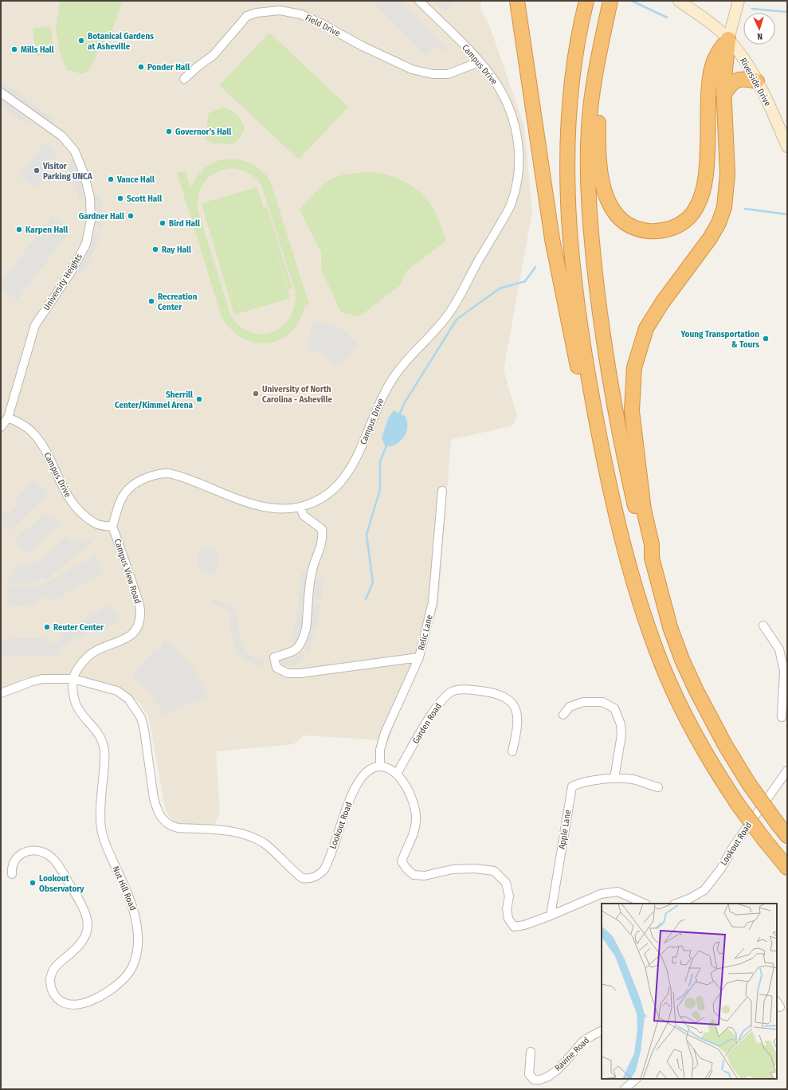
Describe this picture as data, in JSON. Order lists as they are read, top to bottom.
{
  "streets": {
    "main road": ["Riverside Drive"],
    "street": [
      "Field Drive",
      "Campus Drive",
      "University Heights",
      "Campus View Road",
      "Relic Lane",
      "Garden Road",
      "Lookout Road",
      "Apple Lane",
      "Nut Hill Road",
      "Ravine Road"
    ]
  },
  "crossings": [
    ["Field Drive", "Campus Drive"],
    ["Campus Drive", "University Heights"],
    ["Campus Drive", "Campus View Road"],
    ["Campus View Road", "Lookout Road"],
    ["Campus View Road", "Nut Hill Road"],
    ["Relic Lane", "Lookout Road"],
    ["Lookout Road", "Nut Hill Road"]
  ],
  "places": [
    "Botanical Gardens at Asheville",
    "Mills Hall",
    "Ponder Hall",
    "Governor's Hall",
    "Visitor Parking UNCA",
    "Vance Hall",
    "Scott Hall",
    "Gardner Hall",
    "Bird Hall",
    "Karpen Hall",
    "Ray Hall",
    "Recreation Center",
    "Young Transportation & Tours",
    "University of North Carolina - Asheville",
    "Sherrill Center/Kimmel Arena",
    "Reuter Center",
    "Lookout Observatory"
  ],
  "north": "bottom"
}
